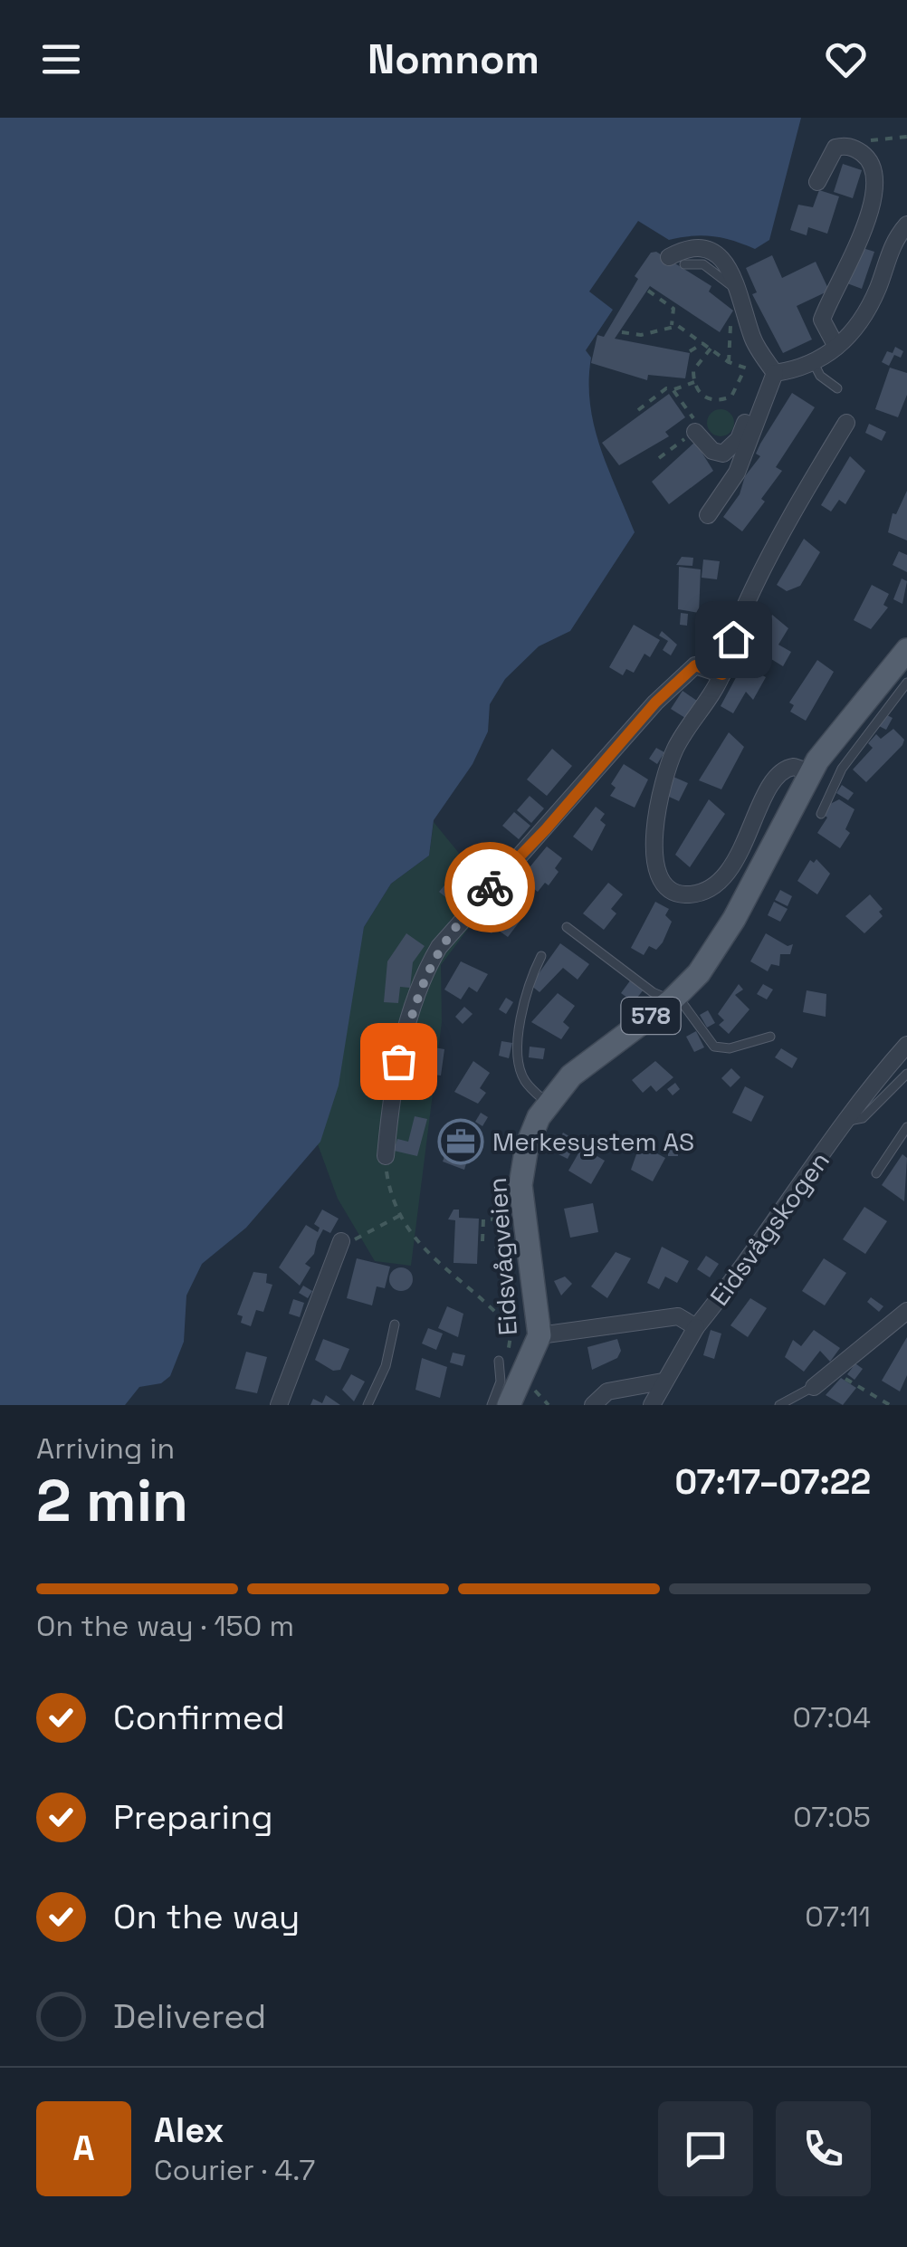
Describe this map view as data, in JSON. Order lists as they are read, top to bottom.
{
  "streets": {
    "main road": ["578", "Eidsvågveien"],
    "street": ["Eidsvågskogen"]
  },
  "crossings": [
    ["Eidsvågskogen", "Eidsvågveien"]
  ],
  "places": {
    "office": ["Merkesystem AS"]
  },
  "page": {
    "header": "Nomnom",
    "heading": ["2 min", "Arriving in", "07:17–07:22"],
    "panel": ["Alex", "Courier · 4.7"],
    "bar": "On the way · 150 m",
    "list": [
      ["Confirmed", "07:04"],
      ["Preparing", "07:05"],
      ["On the way", "07:11"],
      "Delivered"
    ],
    "round": "A"
  }
}
